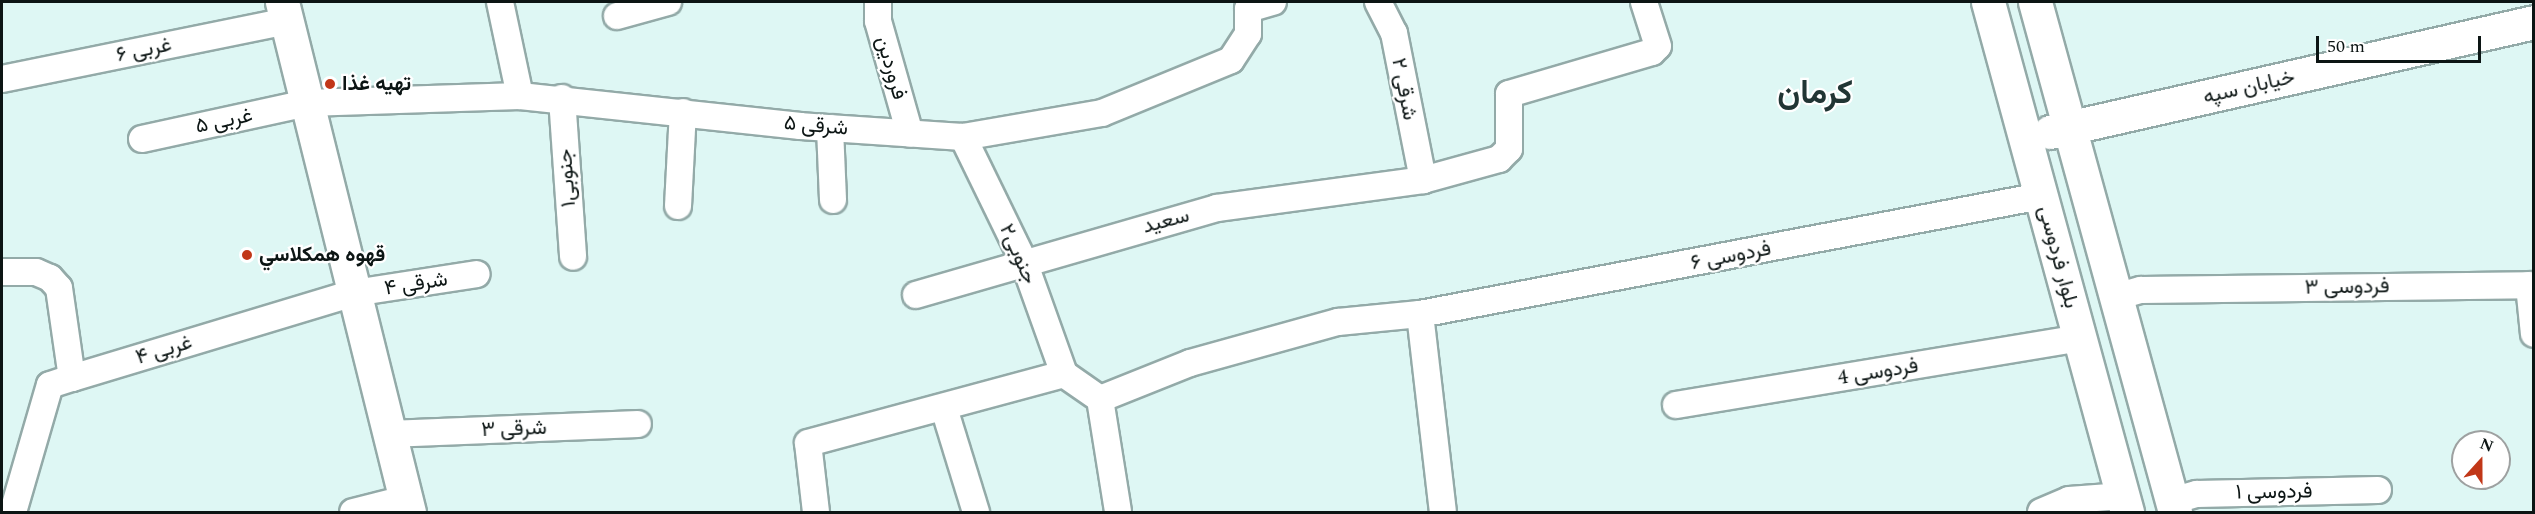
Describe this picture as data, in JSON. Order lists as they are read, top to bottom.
{
  "streets": {
    "main road": ["خیابان سپه", "بلوار فردوسی"],
    "street": [
      "غربی ۶",
      "فروردین",
      "شرقی ۲",
      "غربی ۵",
      "شرقی ۵",
      "جنوبی۱",
      "سعید",
      "جنوبی۲",
      "فردوسی ۶",
      "شرقی ۴",
      "فردوسی ۳",
      "غربی ۴",
      "فردوسی 4",
      "شرقی ۳",
      "فردوسی ۱"
    ]
  },
  "crossings": [
    ["فروردین", "شرقی ۵"],
    ["خیابان سپه", "بلوار فردوسی"],
    ["شرقی ۲", "سعید"],
    ["غربی ۵", "شرقی ۵"],
    ["شرقی ۵", "جنوبی۱"],
    ["شرقی ۵", "جنوبی۲"],
    ["سعید", "جنوبی۲"],
    ["فردوسی ۶", "بلوار فردوسی"],
    ["بلوار فردوسی", "فردوسی 4"],
    ["شرقی ۴", "غربی ۴"]
  ],
  "districts": ["کرمان"],
  "places": ["تهیه غذا", "قهوه همكلاسي"],
  "scale_bar": "50 m",
  "north": "top"
}
